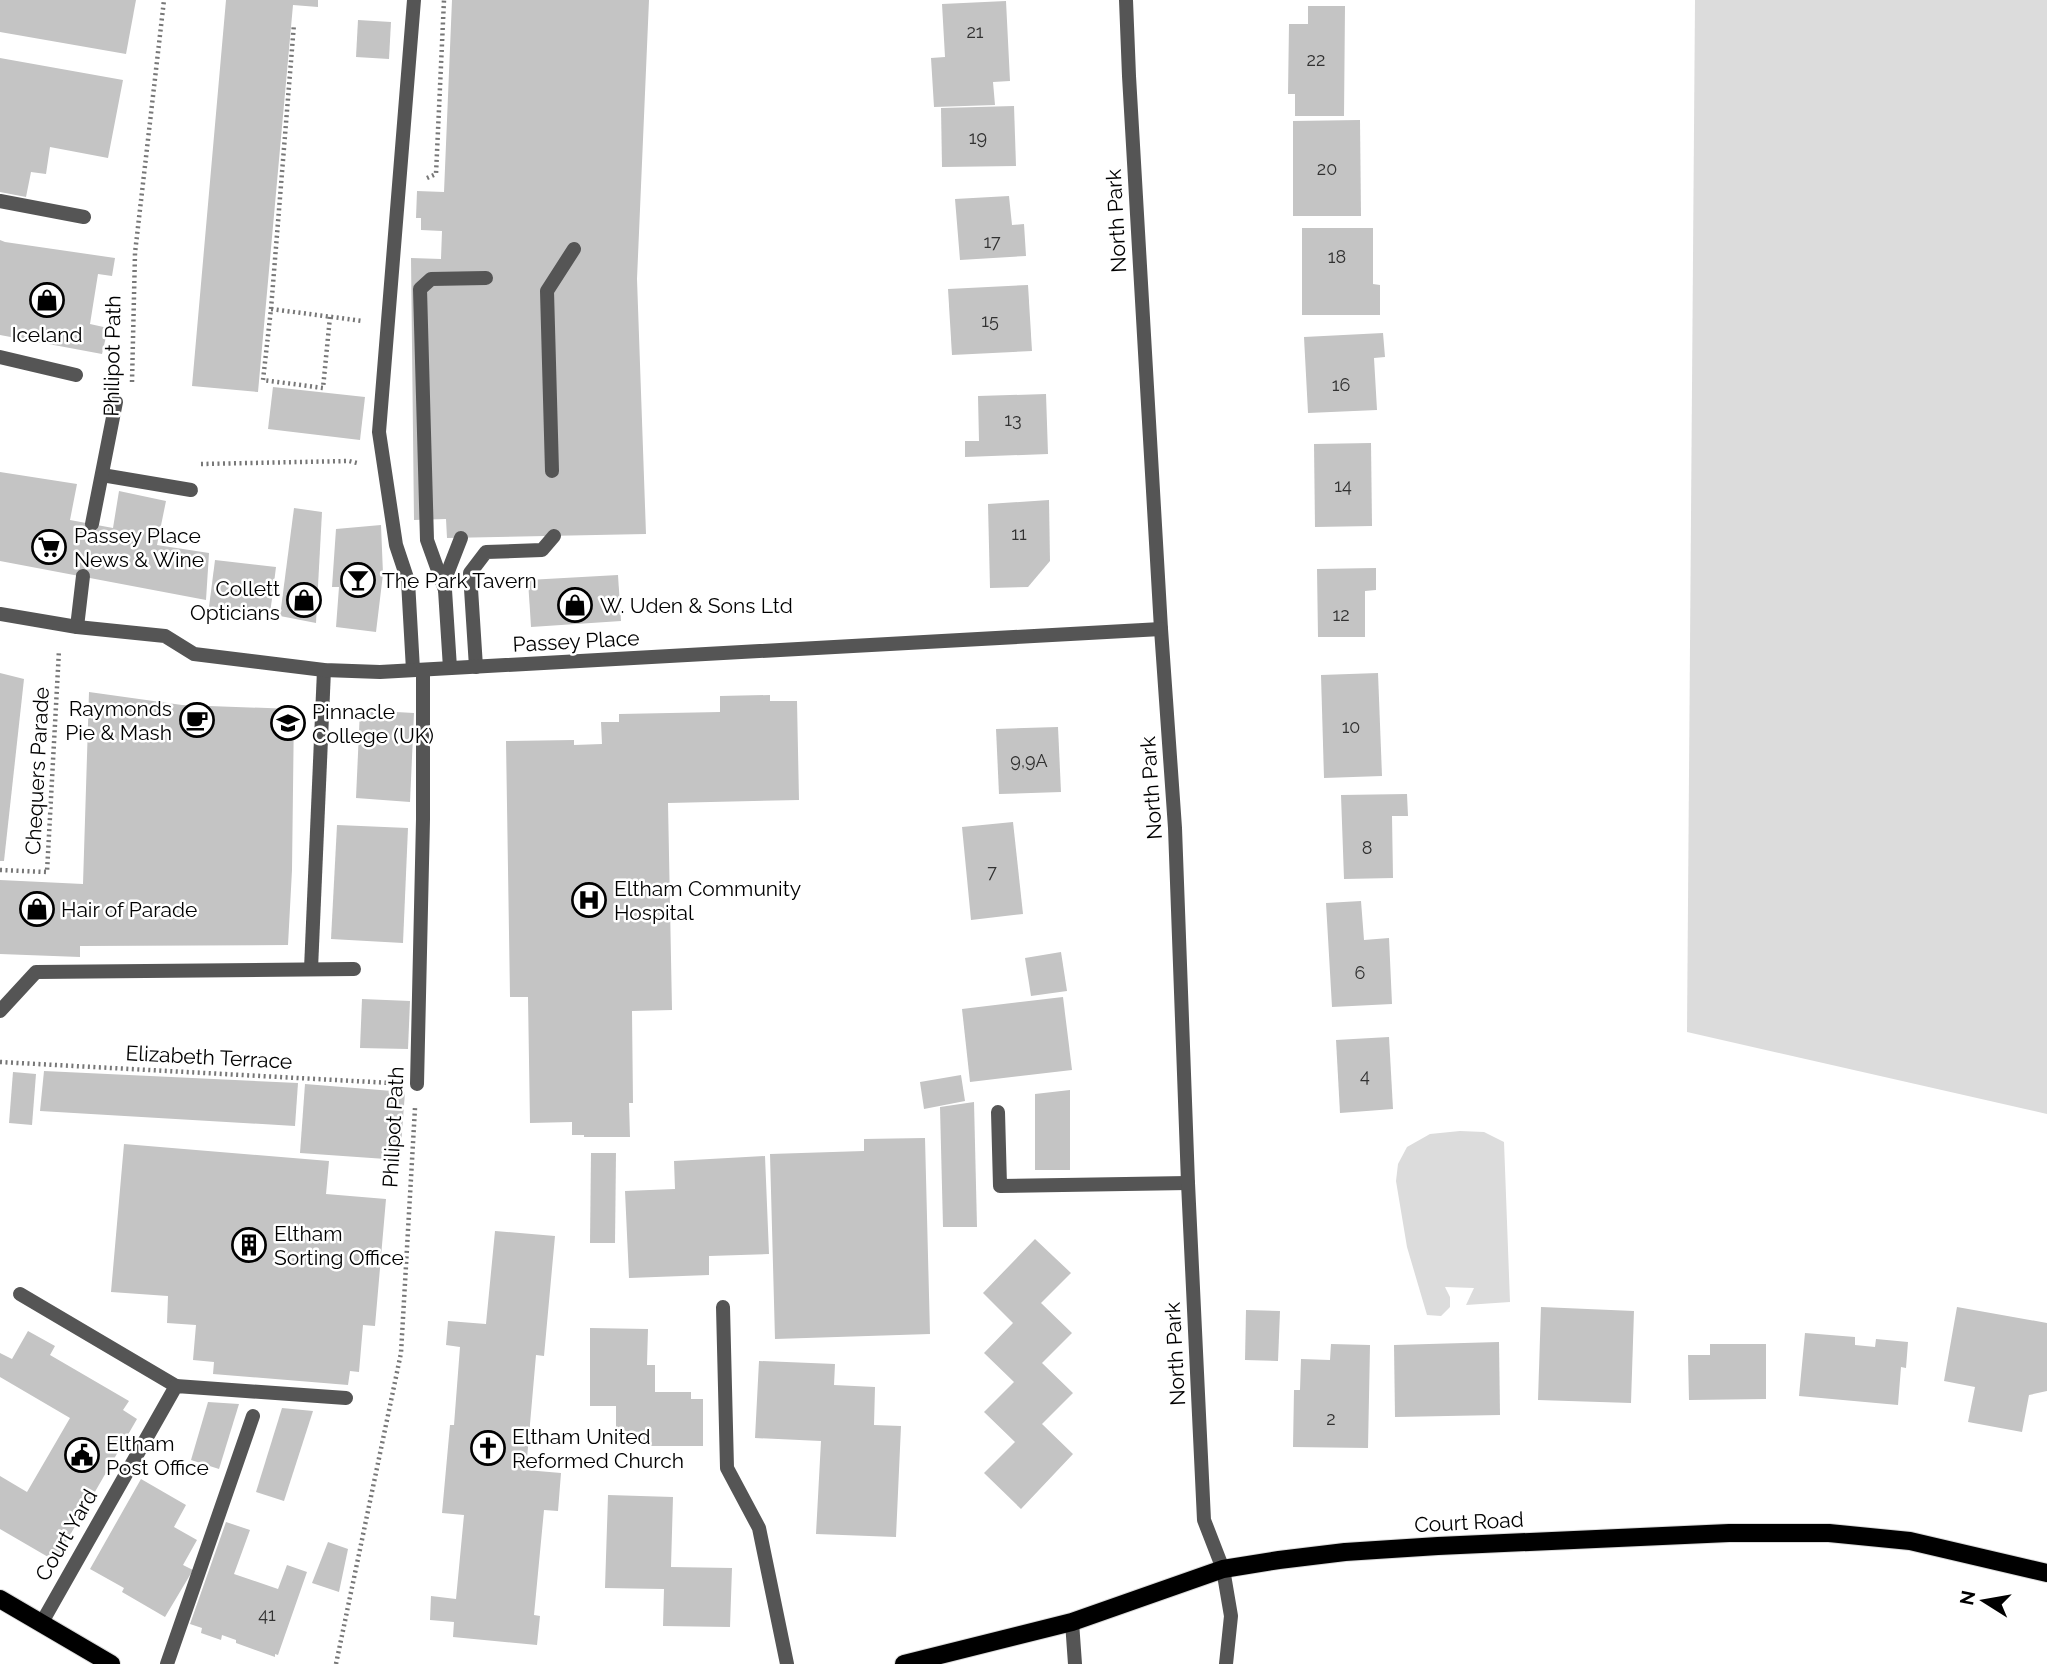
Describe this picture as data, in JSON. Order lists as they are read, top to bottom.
{
  "streets": {
    "main road": ["Court Road"],
    "street": [
      "North Park",
      "Philipot Path",
      "Passey Place",
      "Court Yard"
    ],
    "path": ["Chequers Parade", "Elizabeth Terrace"]
  },
  "crossings": [
    ["North Park", "Passey Place"],
    ["North Park", "Court Road"],
    ["Philipot Path", "Passey Place"],
    ["Philipot Path", "Elizabeth Terrace"],
    ["Passey Place", "Chequers Parade"]
  ],
  "places": {
    "shop": [
      "Iceland",
      "Collett Opticians",
      "W. Uden & Sons Ltd",
      "Hair of Parade"
    ],
    "supermarket": ["Passey Place News & Wine"],
    "bar": ["The Park Tavern"],
    "cafe": ["Raymonds Pie & Mash"],
    "school or university": ["Pinnacle College (UK)"],
    "hospital": ["Eltham Community Hospital"],
    "building": ["Eltham Sorting Office"],
    "church": ["Eltham United Reformed Church"],
    "public building": ["Eltham Post Office"]
  },
  "house_numbers": [
    "21",
    "22",
    "19",
    "20",
    "17",
    "18",
    "15",
    "16",
    "13",
    "14",
    "11",
    "12",
    "10",
    "9,9A",
    "8",
    "7",
    "6",
    "4",
    "2",
    "41"
  ],
  "north": "left"
}
